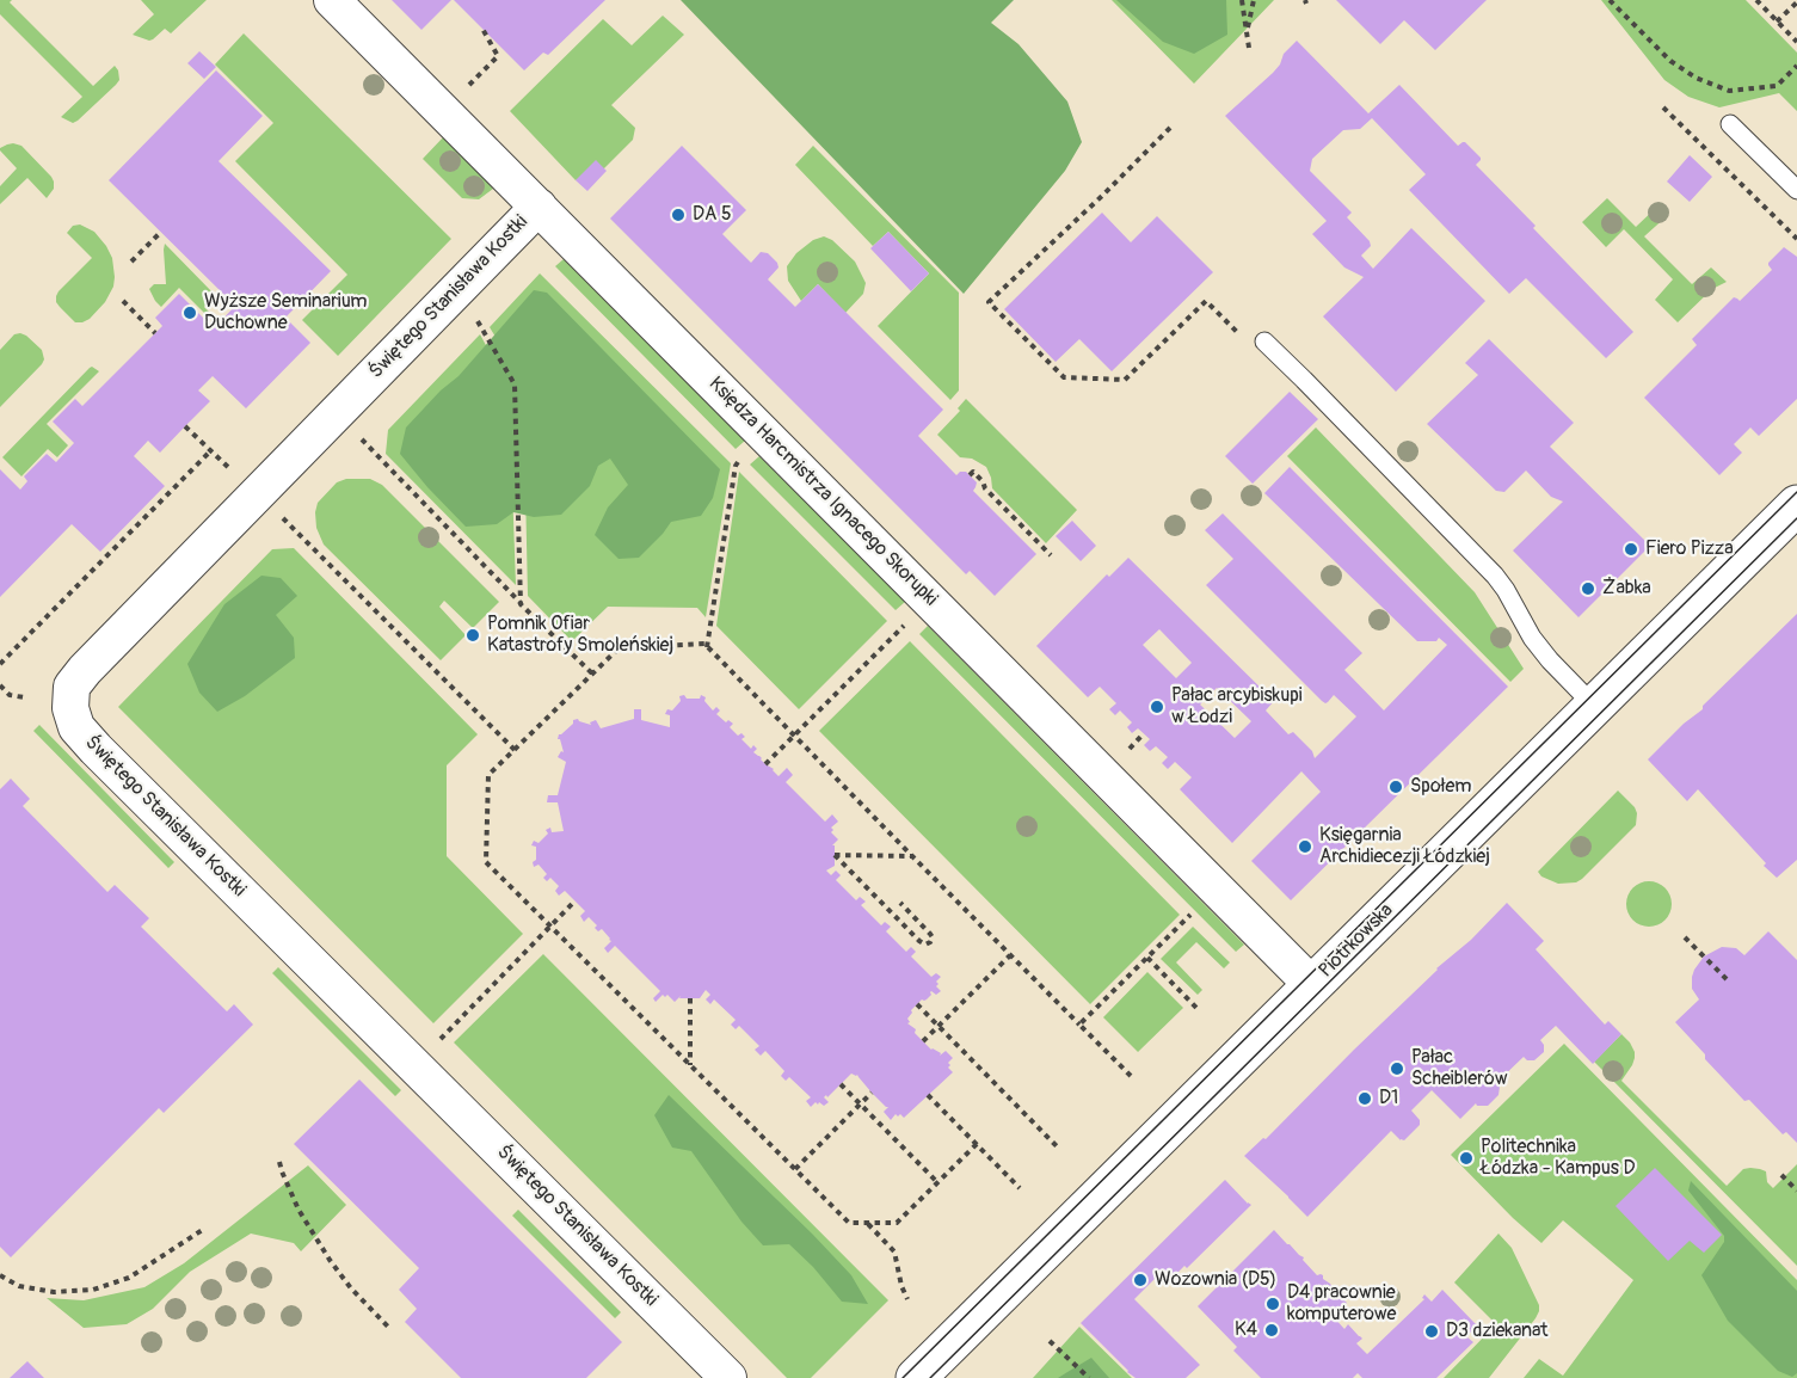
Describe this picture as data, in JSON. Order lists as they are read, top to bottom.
{
  "streets": {
    "street": ["Świętego Stanisława Kostki", "Księdza Harcmistrza Ignacego Skorupki", "Piotrkowska"]
  },
  "crossings": [
    ["Świętego Stanisława Kostki", "Księdza Harcmistrza Ignacego Skorupki"],
    ["Księdza Harcmistrza Ignacego Skorupki", "Piotrkowska"]
  ],
  "places": [
    "DA 5",
    "Wyższe Seminarium Duchowne",
    "Fiero Pizza",
    "Żabka",
    "Pomnik Ofiar Katastrofy Smoleńskiej",
    "Pałac arcybiskupi w Łodzi",
    "Społem",
    "Księgarnia Archidiecezji Łódzkiej",
    "Pałac Scheiblerów",
    "D1",
    "Politechnika Łódzka - Kampus D",
    "Wozownia (D5)",
    "D4 pracownie komputerowe",
    "K4",
    "D3 dziekanat"
  ]
}
